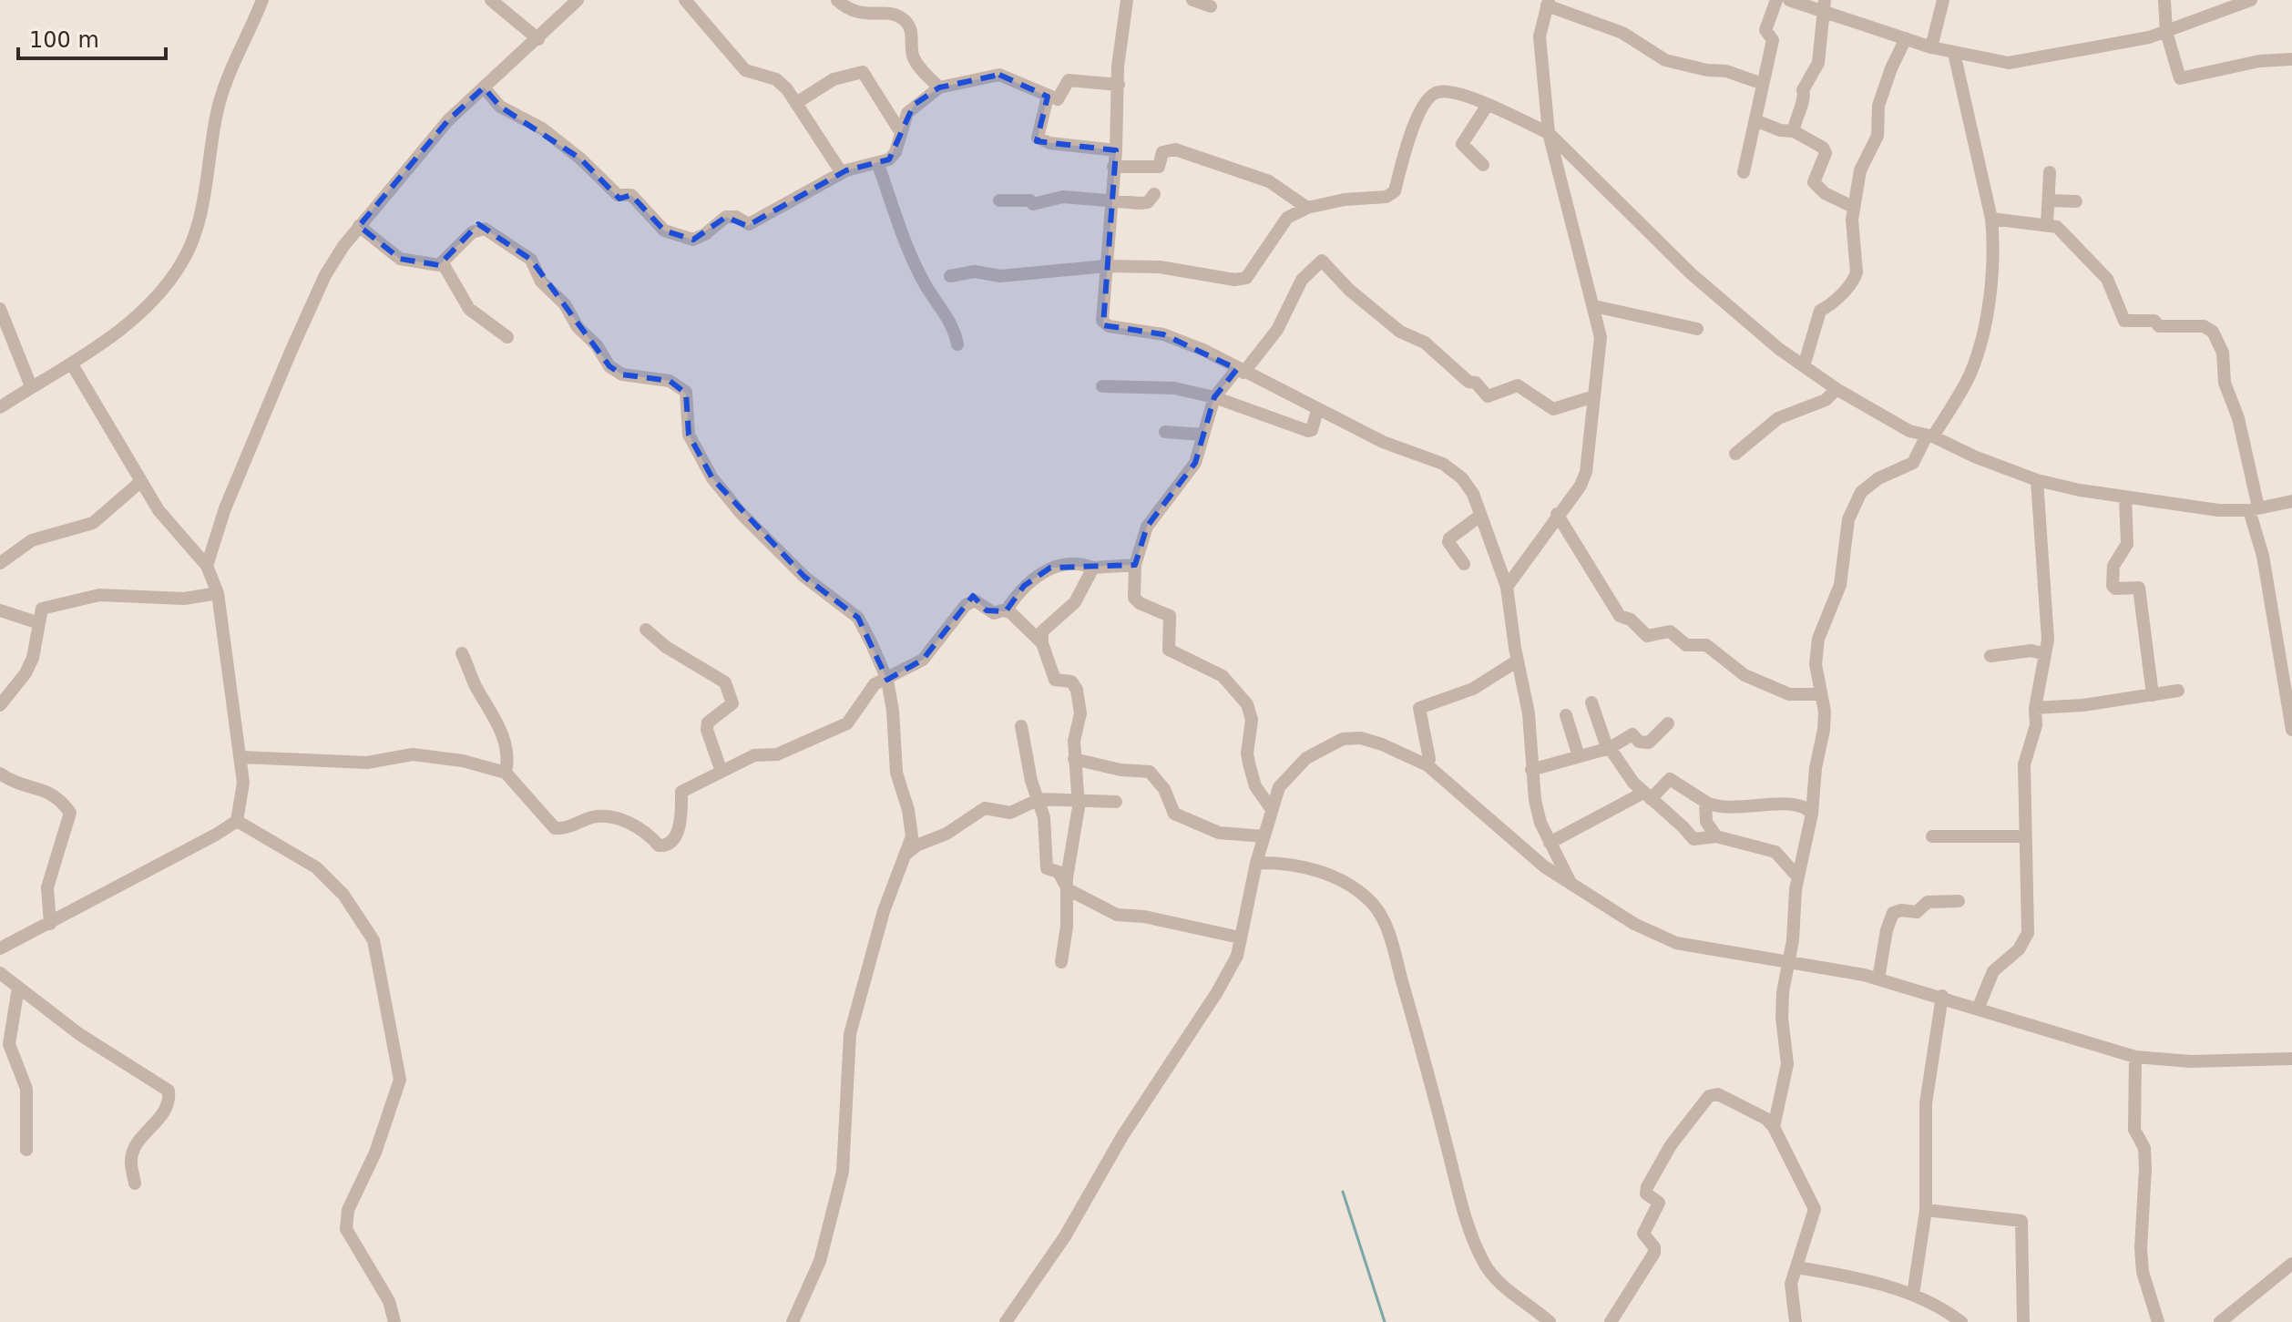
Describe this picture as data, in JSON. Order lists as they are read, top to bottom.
{
  "scale_bar": "100 m"
}
